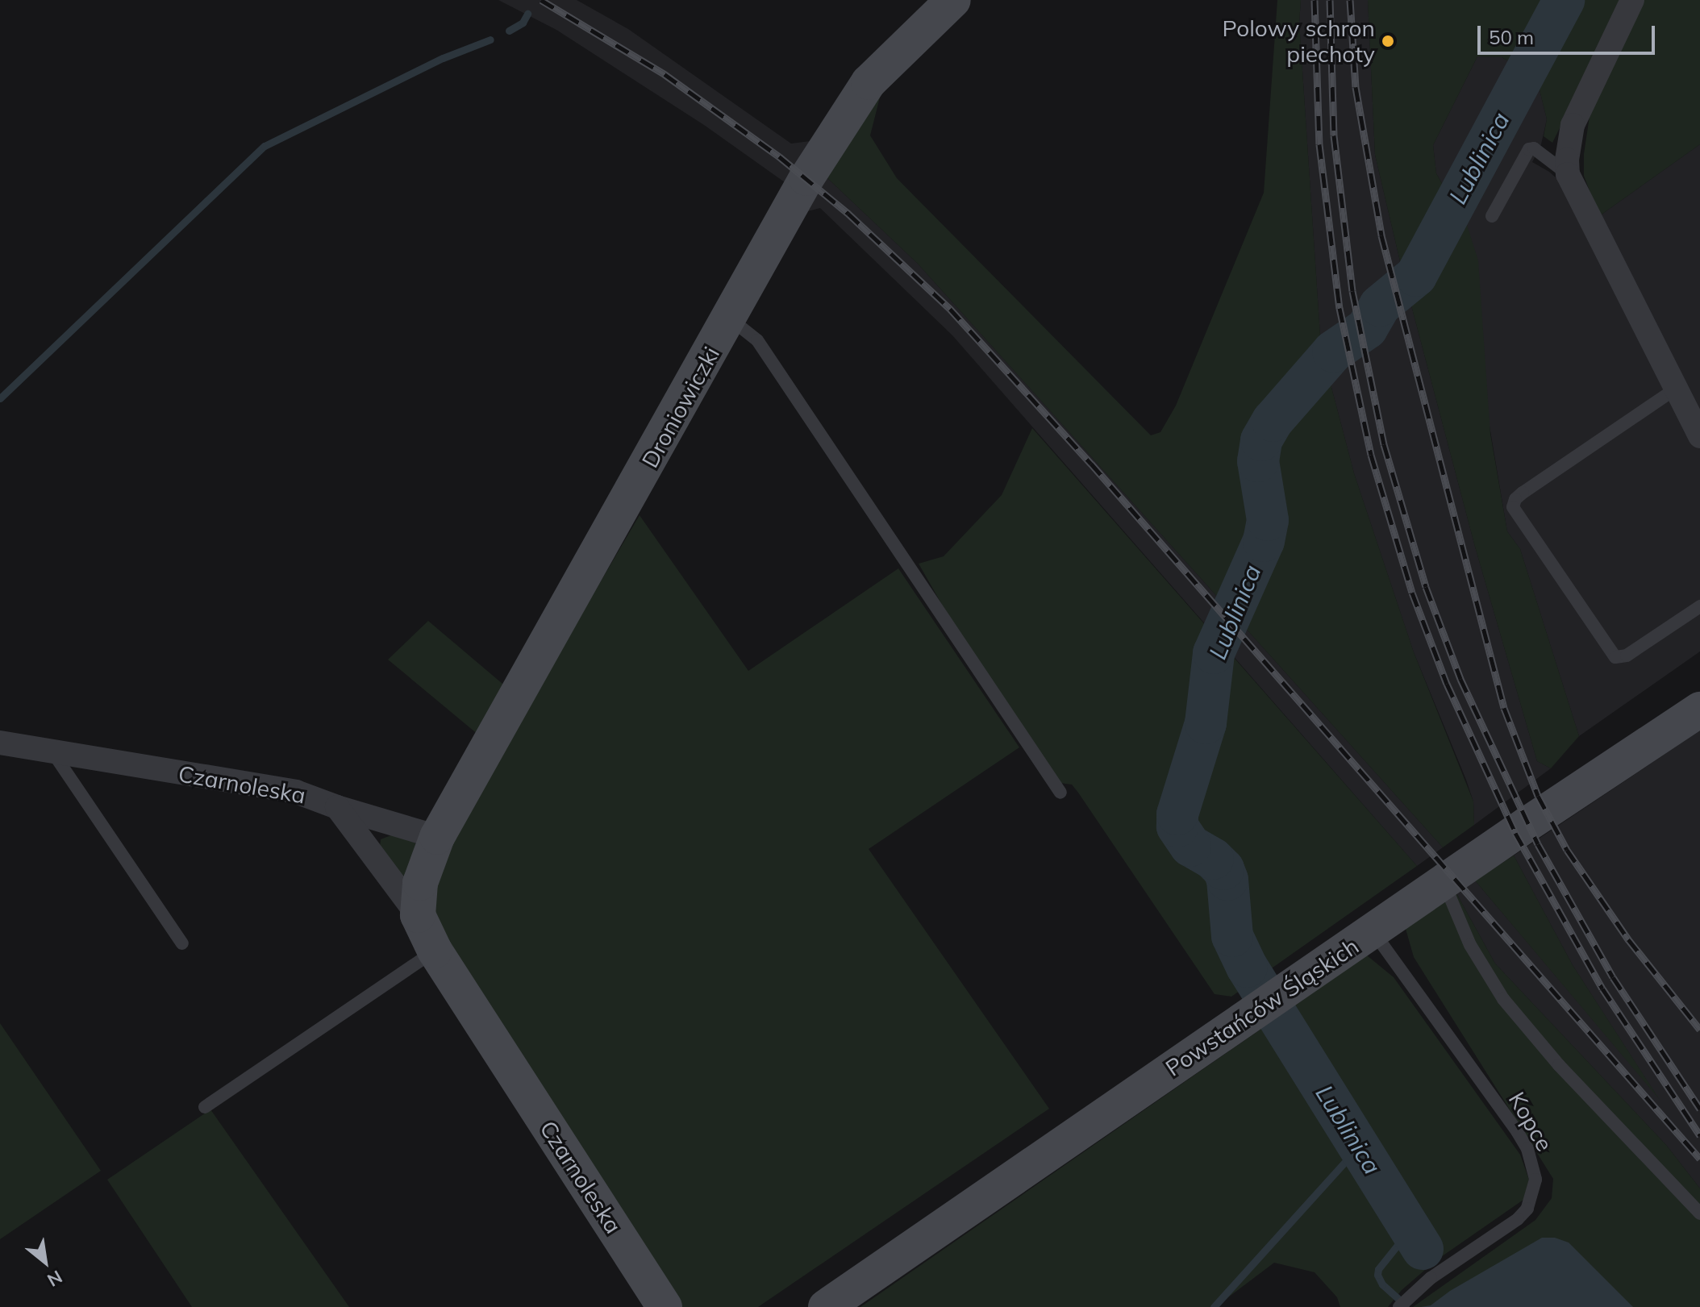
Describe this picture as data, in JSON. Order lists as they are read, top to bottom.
{
  "streets": {
    "street": ["Droniowiczki", "Czarnoleska", "Powstańców Śląskich"],
    "lane": ["Kopce"]
  },
  "crossings": [
    ["Droniowiczki", "Czarnoleska"],
    ["Powstańców Śląskich", "Kopce"]
  ],
  "water": ["Lublinica"],
  "places": ["Polowy schron piechoty"],
  "scale_bar": "50 m",
  "north": "bottom right"
}
